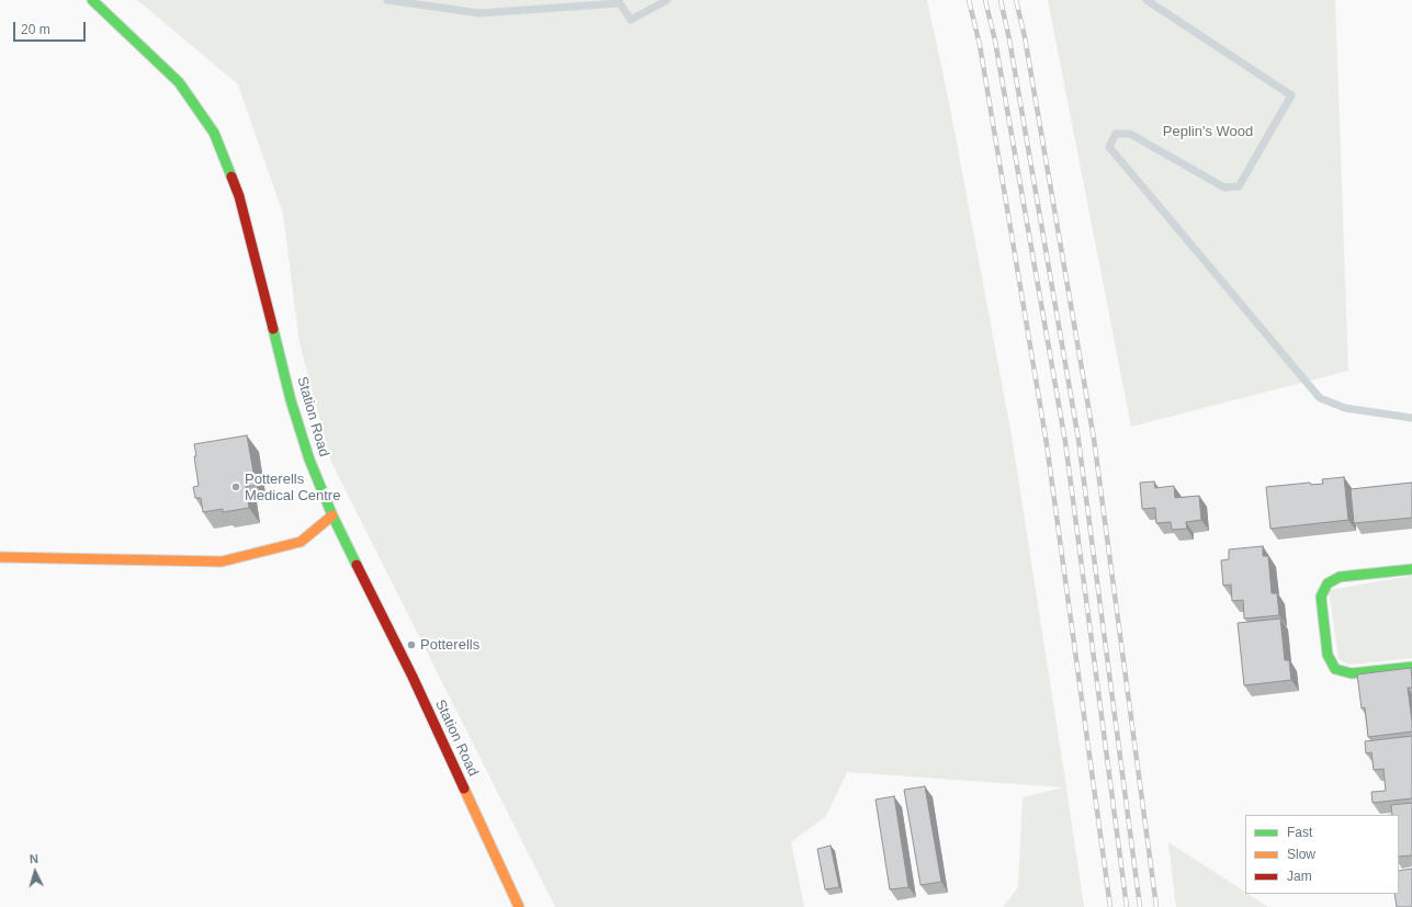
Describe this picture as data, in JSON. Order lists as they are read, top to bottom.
{
  "streets": {
    "street": ["Station Road"]
  },
  "parks": ["Peplin's Wood"],
  "places": ["Potterells Medical Centre", "Potterells"],
  "legend": ["Fast", "Slow", "Jam"],
  "scale_bar": "20 m",
  "north": "top"
}
